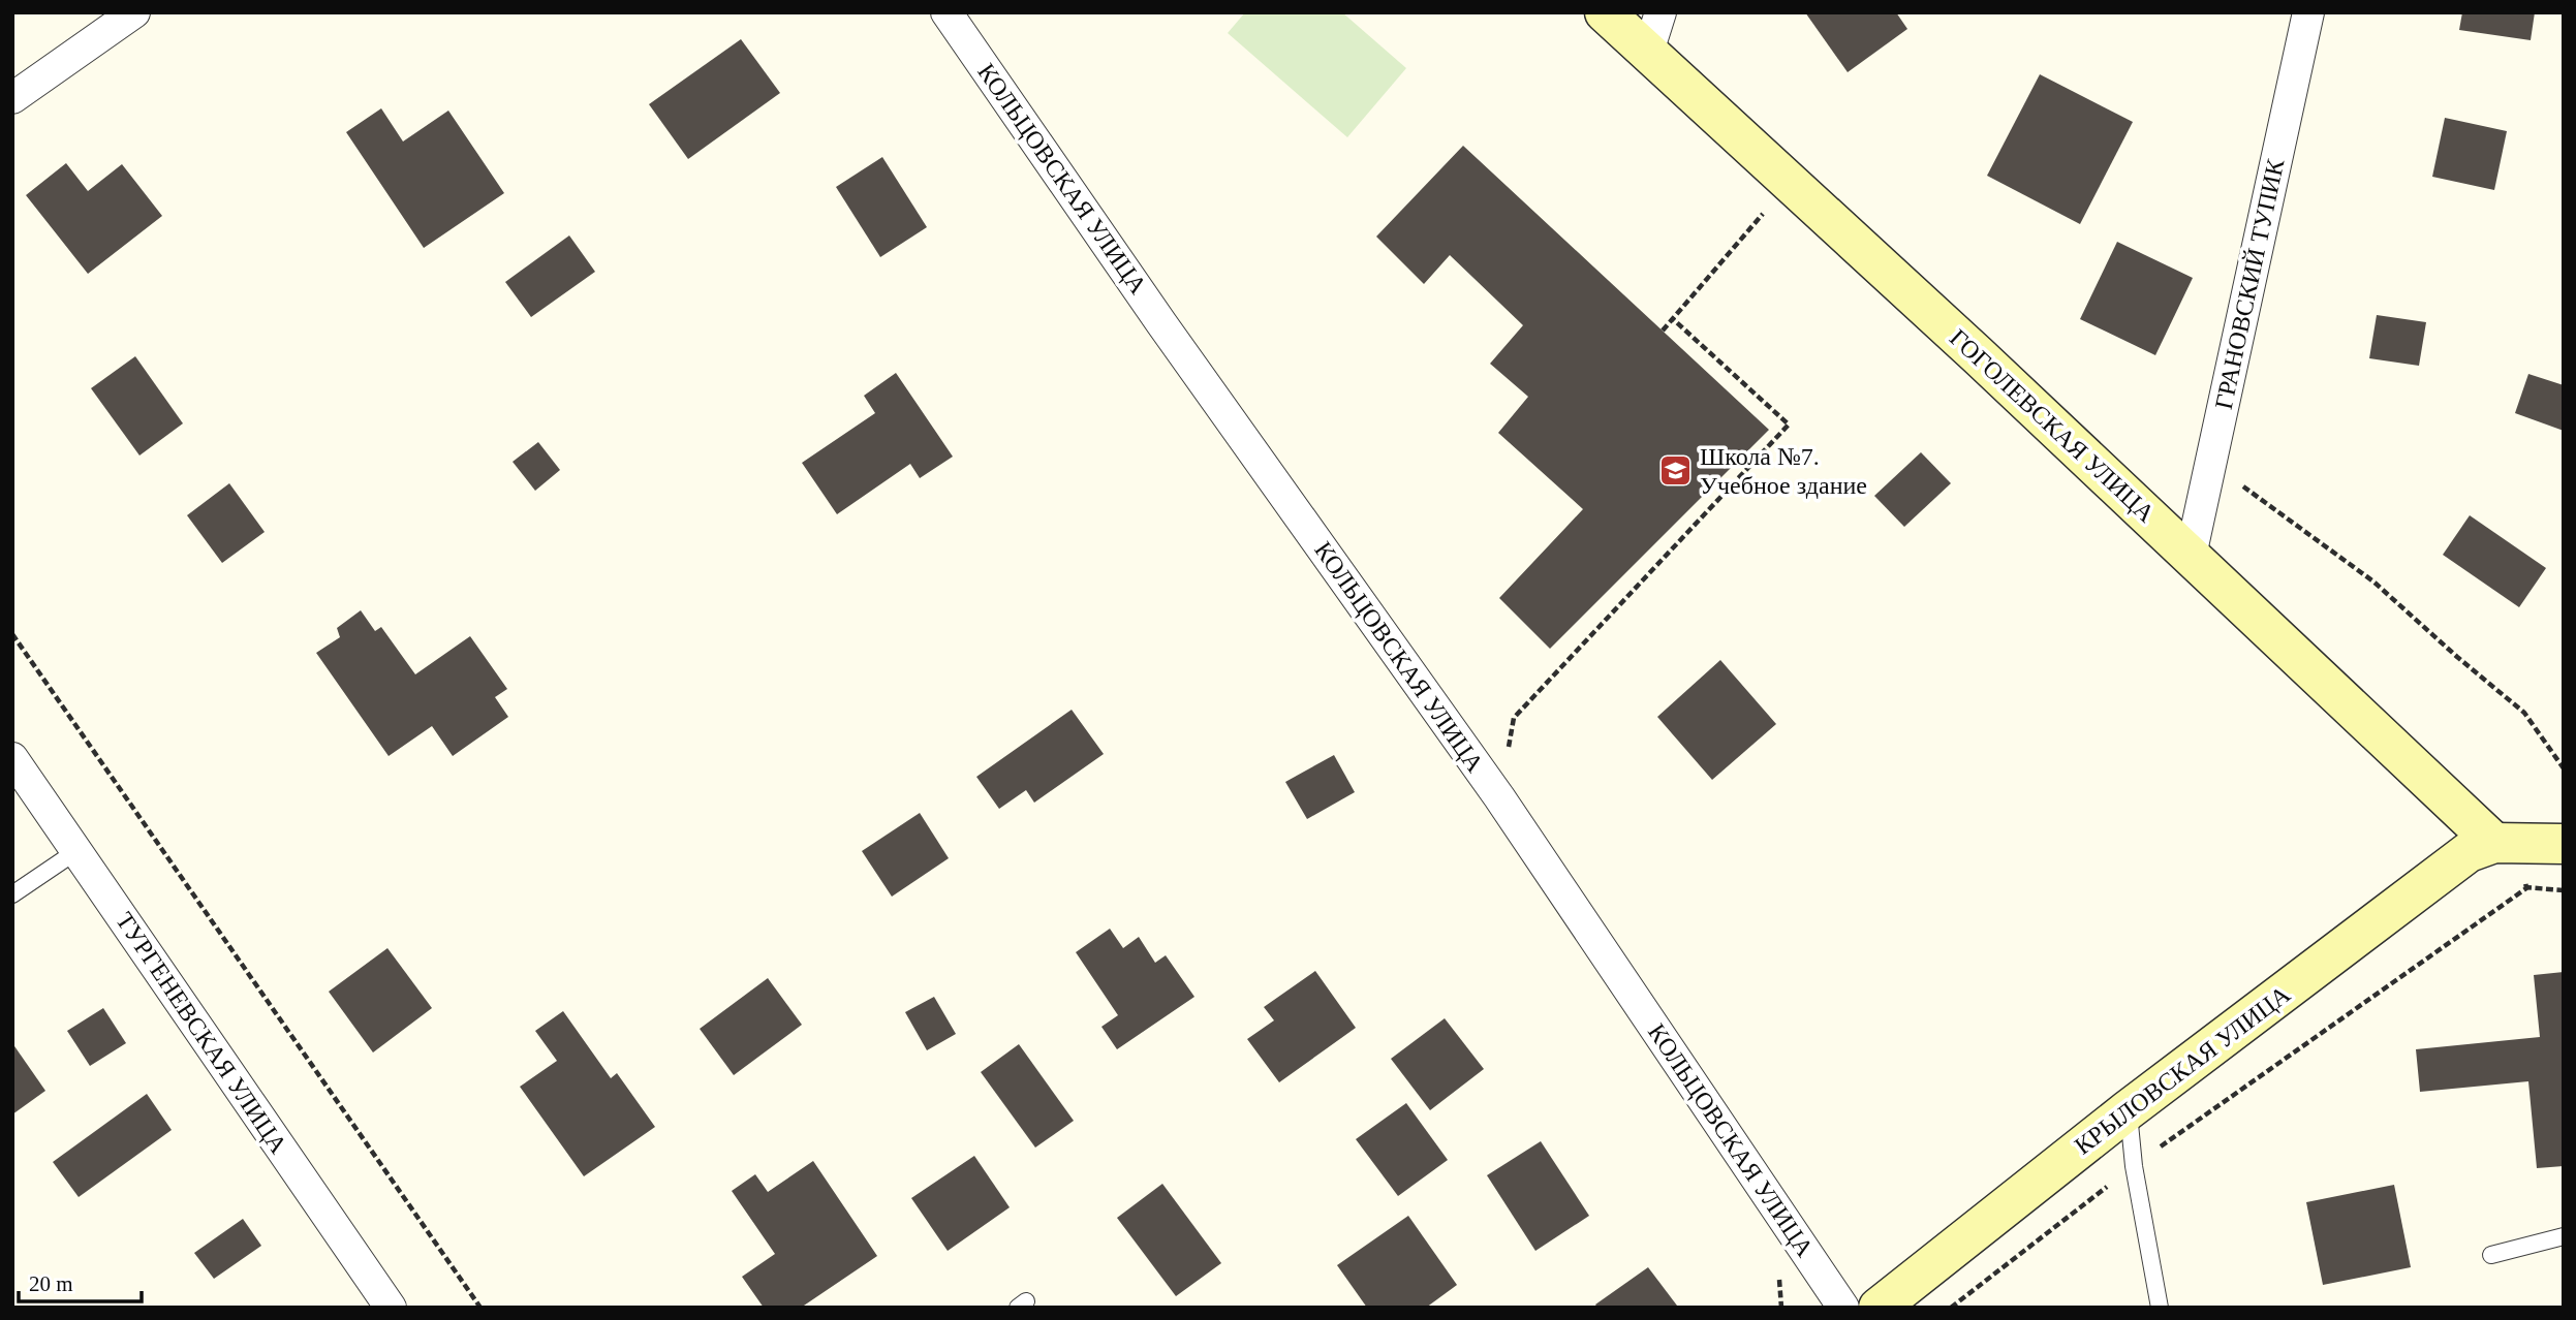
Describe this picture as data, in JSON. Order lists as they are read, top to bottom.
{
  "streets": {
    "street": [
      "КОЛЬЦОВСКАЯ УЛИЦА",
      "ГРАНОВСКИЙ ТУПИК",
      "ГОГОЛЕВСКАЯ УЛИЦА",
      "ТУРГЕНЕВСКАЯ УЛИЦА",
      "КРЫЛОВСКАЯ УЛИЦА"
    ]
  },
  "crossings": [
    ["ГРАНОВСКИЙ ТУПИК", "ГОГОЛЕВСКАЯ УЛИЦА"],
    ["ГОГОЛЕВСКАЯ УЛИЦА", "КРЫЛОВСКАЯ УЛИЦА"]
  ],
  "places": {
    "school or university": ["Школа №7. Учебное здание"]
  },
  "scale_bar": "20 m"
}
